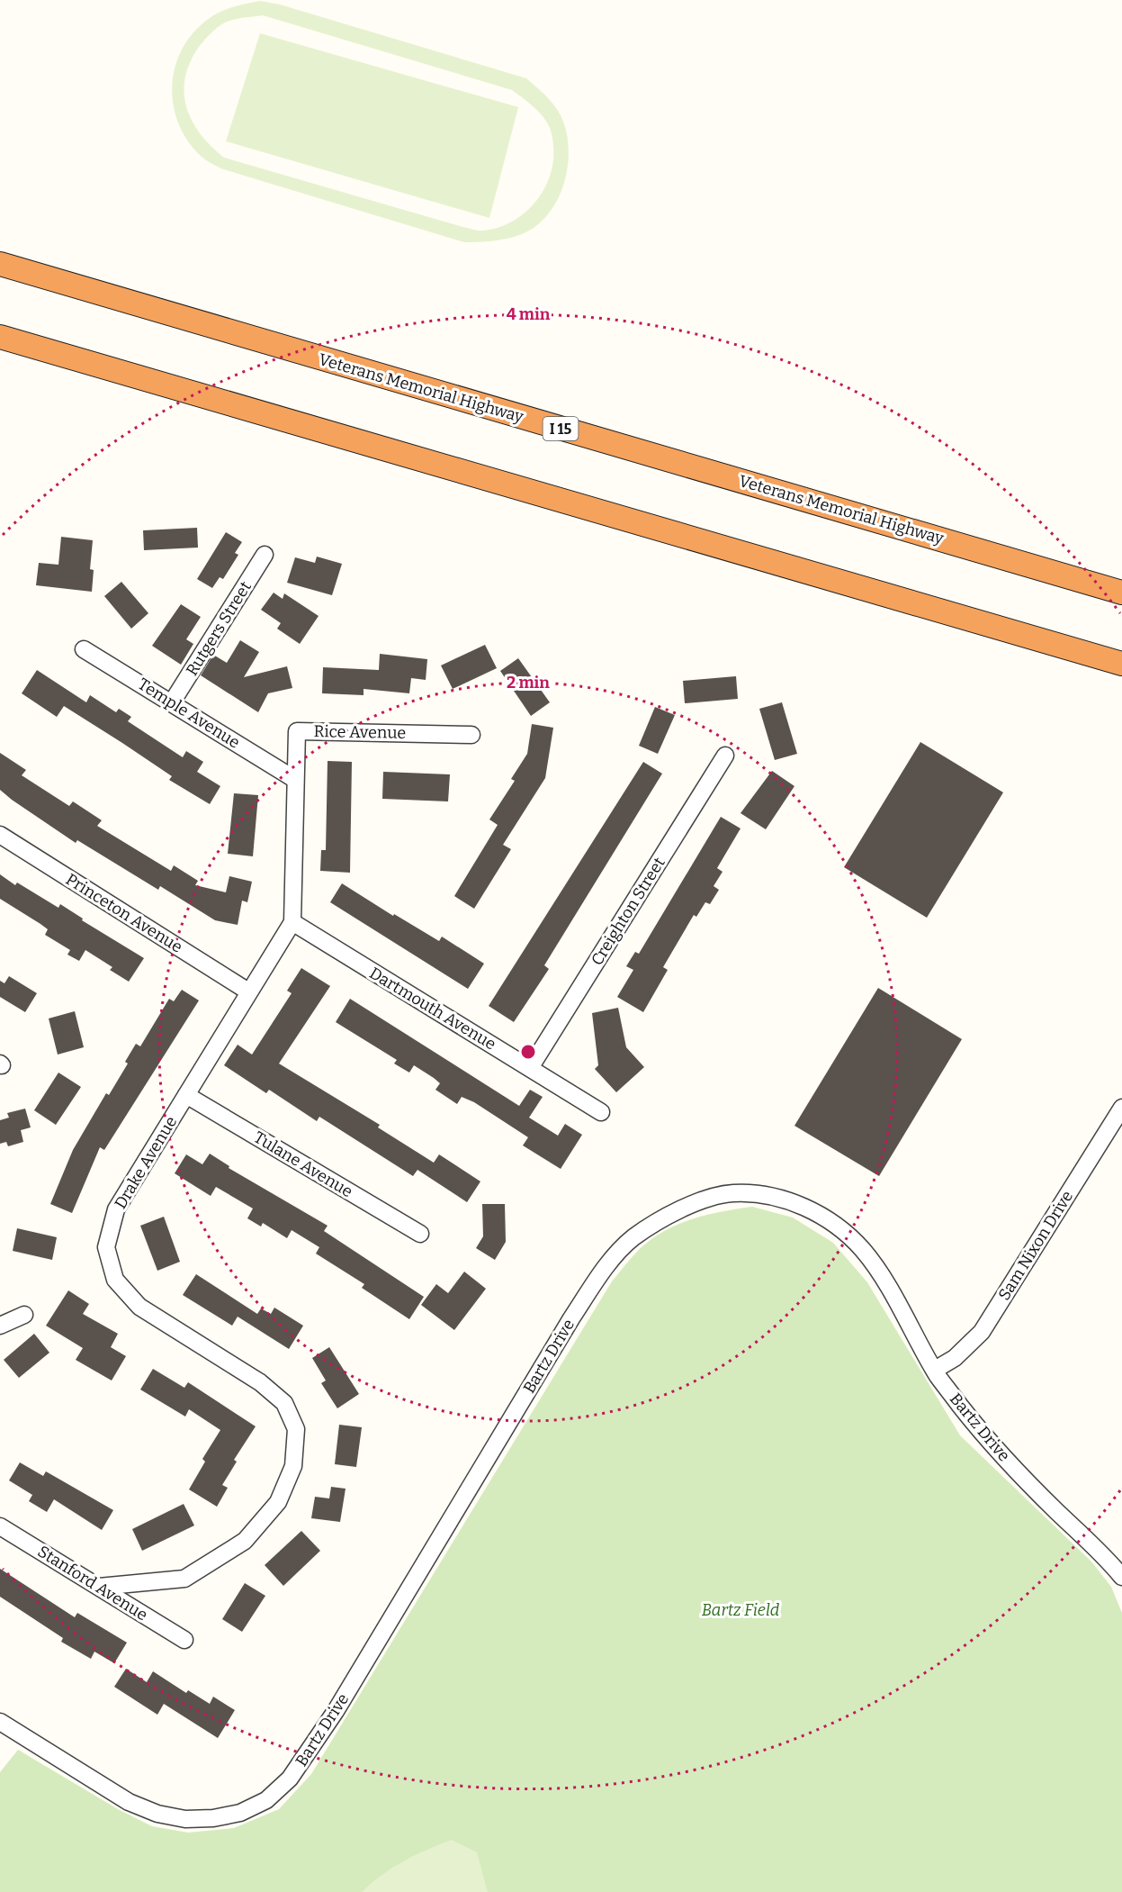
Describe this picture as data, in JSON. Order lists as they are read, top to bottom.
{
  "streets": {
    "highway": ["Veterans Memorial Highway", "I 15"],
    "street": [
      "Rutgers Street",
      "Temple Avenue",
      "Rice Avenue",
      "Creighton Street",
      "Princeton Avenue",
      "Dartmouth Avenue",
      "Drake Avenue",
      "Tulane Avenue",
      "Sam Nixon Drive",
      "Bartz Drive",
      "Stanford Avenue"
    ]
  },
  "crossings": [
    ["Rutgers Street", "Temple Avenue"],
    ["Temple Avenue", "Rice Avenue"],
    ["Creighton Street", "Dartmouth Avenue"],
    ["Princeton Avenue", "Drake Avenue"],
    ["Dartmouth Avenue", "Drake Avenue"],
    ["Drake Avenue", "Tulane Avenue"],
    ["Drake Avenue", "Stanford Avenue"],
    ["Sam Nixon Drive", "Bartz Drive"]
  ],
  "parks": ["Bartz Field"],
  "rings": ["4 min", "2 min"]
}
